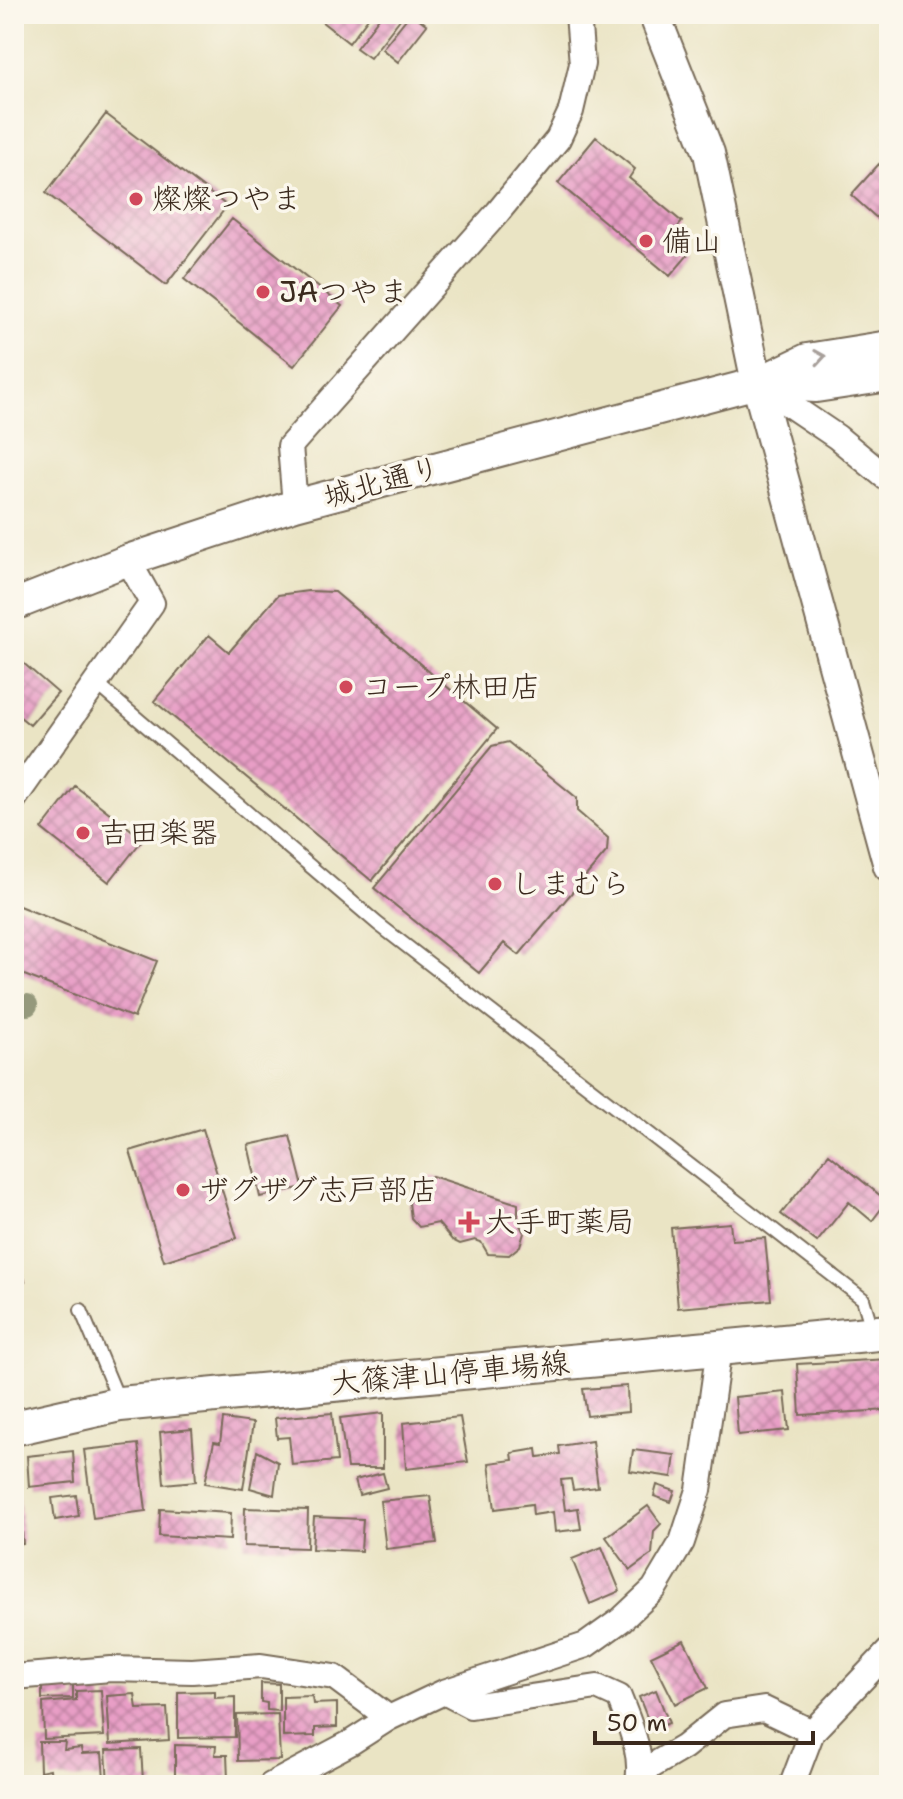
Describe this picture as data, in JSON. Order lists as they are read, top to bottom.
{
  "streets": {
    "main road": ["大篠津山停車場線"],
    "street": ["城北通り"]
  },
  "places": {
    "other": [
      "燦燦つやま",
      "備山",
      "JAつやま",
      "コープ林田店",
      "吉田楽器",
      "しまむら",
      "ザグザグ志戸部店"
    ],
    "health": ["大手町薬局"]
  },
  "scale_bar": "50 m"
}
